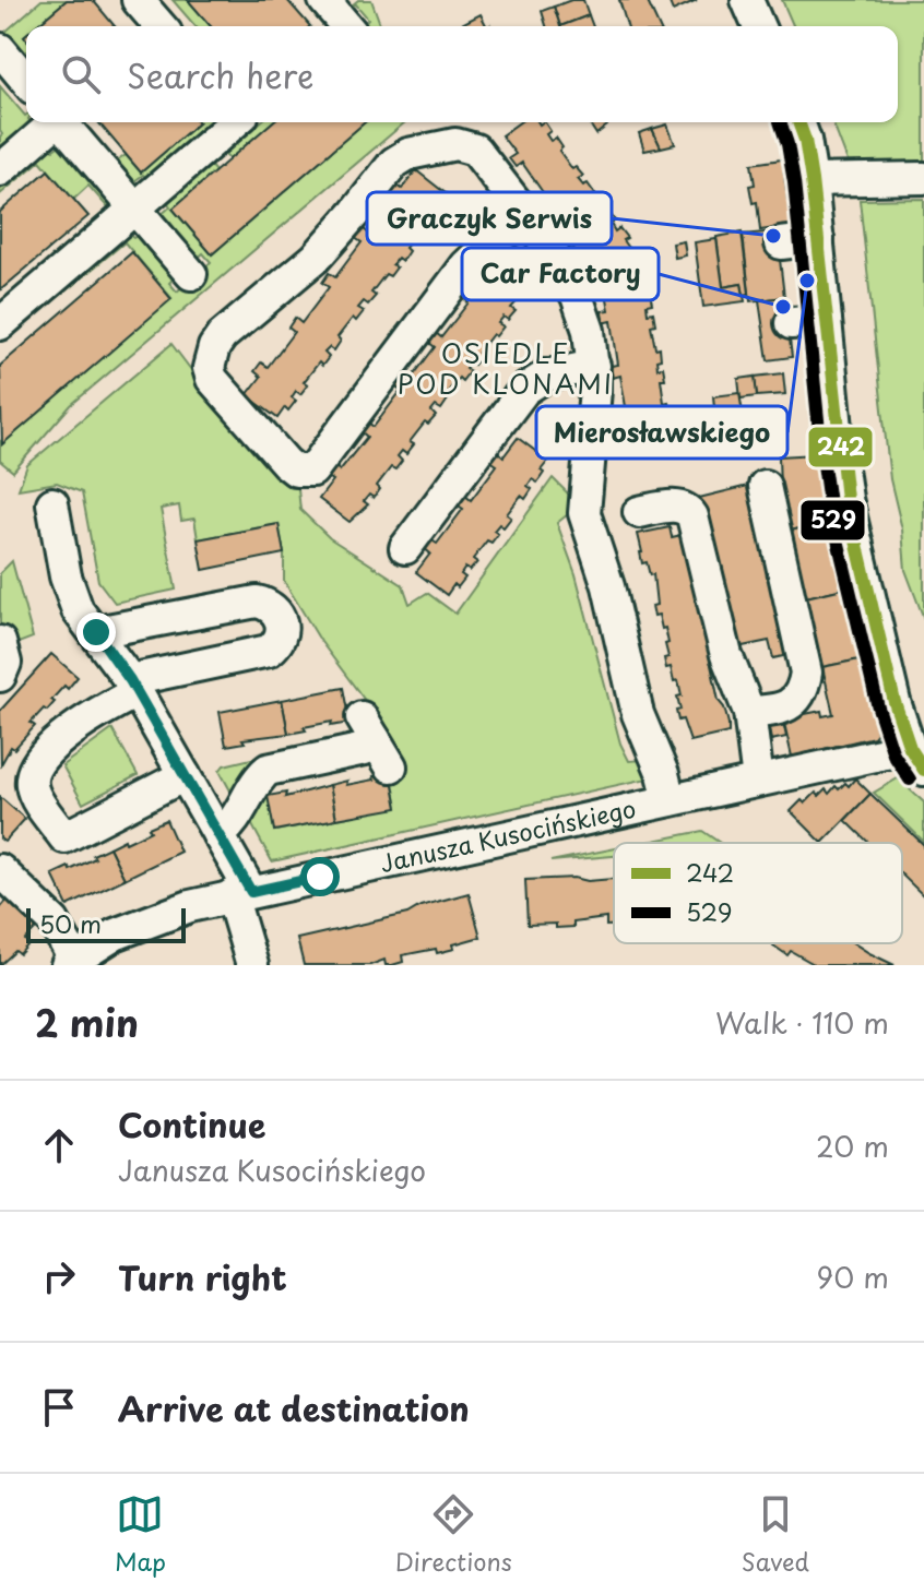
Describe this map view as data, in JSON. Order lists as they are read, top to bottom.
{
  "streets": {
    "street": ["Janusza Kusocińskiego"]
  },
  "districts": ["OSIEDLE POD KLONAMI"],
  "places": ["Graczyk Serwis", "Mierosławskiego", "Car Factory"],
  "lines": ["transit line 242", "transit line 529"],
  "legend": ["242", "529"],
  "scale_bar": "50 m",
  "page": {
    "search": "Search here",
    "scale": "50 m",
    "heading": ["2 min", "Walk · 110 m"],
    "list": [
      ["Continue", "Janusza Kusocińskiego", "20 m"],
      ["Turn right", "90 m"],
      "Arrive at destination"
    ],
    "nav": ["Map", "Directions", "Saved"]
  }
}
